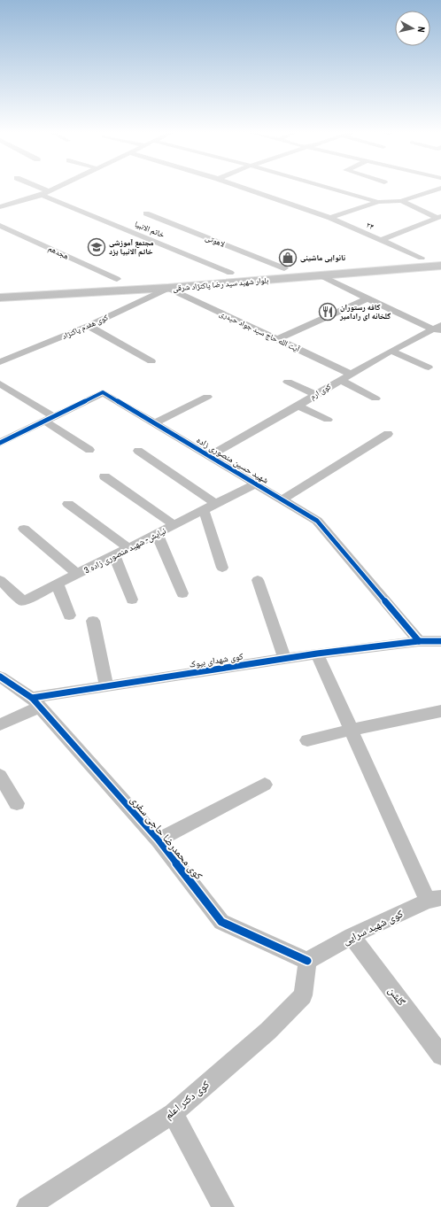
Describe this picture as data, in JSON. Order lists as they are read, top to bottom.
{
  "streets": {
    "main road": ["بلوار شهید سید رضا پاکنژاد شرقی"],
    "street": [
      "۲۴",
      "خاتم الانبیا",
      "لاهوتی",
      "هجدهم",
      "کوی هفدم پاکنژاد",
      "آیت الله حاج سید جواد حیدری",
      "کوی ارم",
      "شهید حسین منصوری زاده",
      "نیایش- شهید منصوری زاده 3",
      "کوی شهدای بیوک",
      "کوی محمدرضا حاجی سفری",
      "کوی شهید سرایی",
      "گلشن",
      "کوی دکتر اعلم"
    ]
  },
  "crossings": [
    ["۲۴", "بلوار شهید سید رضا پاکنژاد شرقی"],
    ["خاتم الانبیا", "بلوار شهید سید رضا پاکنژاد شرقی"],
    ["لاهوتی", "بلوار شهید سید رضا پاکنژاد شرقی"],
    ["بلوار شهید سید رضا پاکنژاد شرقی", "کوی هفدم پاکنژاد"],
    ["بلوار شهید سید رضا پاکنژاد شرقی", "آیت الله حاج سید جواد حیدری"],
    ["کوی هفدم پاکنژاد", "آیت الله حاج سید جواد حیدری"],
    ["آیت الله حاج سید جواد حیدری", "کوی ارم"],
    ["کوی ارم", "شهید حسین منصوری زاده"],
    ["شهید حسین منصوری زاده", "نیایش- شهید منصوری زاده 3"],
    ["شهید حسین منصوری زاده", "کوی شهدای بیوک"],
    ["کوی شهدای بیوک", "کوی محمدرضا حاجی سفری"],
    ["کوی محمدرضا حاجی سفری", "کوی شهید سرایی"],
    ["کوی محمدرضا حاجی سفری", "کوی دکتر اعلم"],
    ["کوی شهید سرایی", "گلشن"],
    ["کوی شهید سرایی", "کوی دکتر اعلم"]
  ],
  "places": {
    "school or university": ["مجتمع آموزشی خاتم الانبیا یزد"],
    "shop": ["نانوایی ماشینی"],
    "restaurant": ["کافه رستوران گلخانه ای رادامیر"]
  },
  "north": "right"
}
